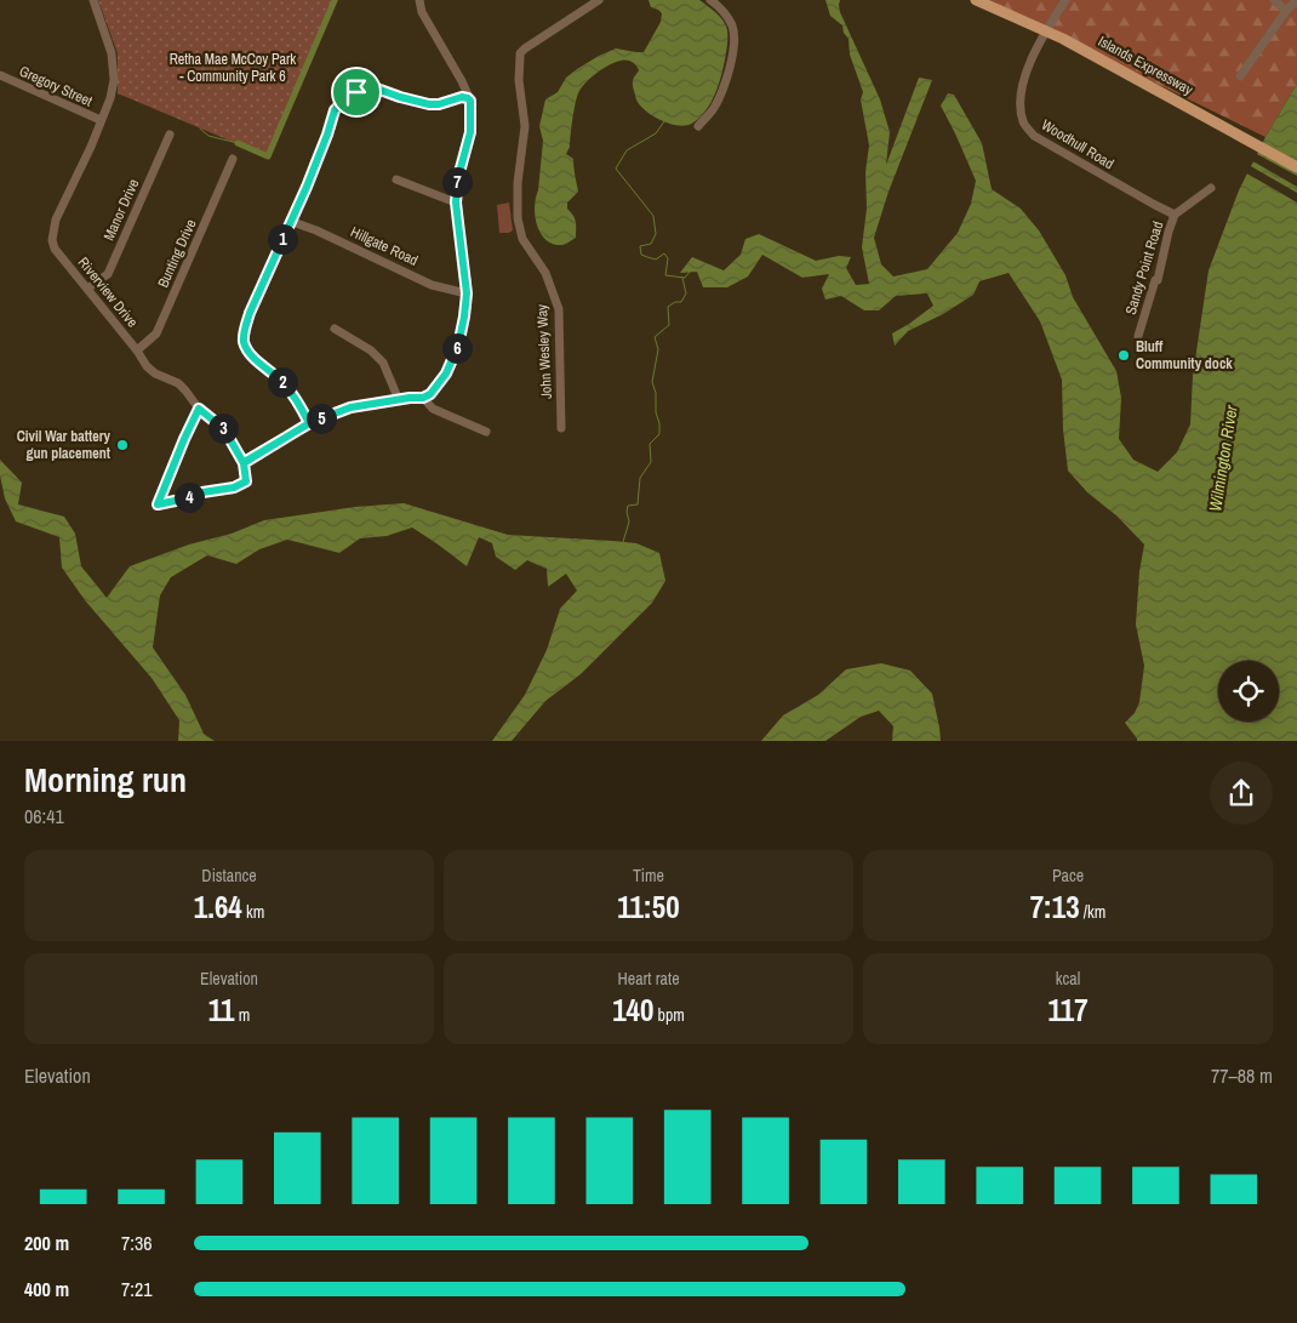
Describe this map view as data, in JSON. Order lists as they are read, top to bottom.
{
  "streets": {
    "main road": ["Islands Expressway"],
    "street": [
      "Gregory Street",
      "Woodhull Road",
      "Manor Drive",
      "Hillgate Road",
      "Bunting Drive",
      "Sandy Point Road",
      "Riverview Drive",
      "John Wesley Way"
    ]
  },
  "crossings": [
    ["Islands Expressway", "Woodhull Road"],
    ["Gregory Street", "Riverview Drive"],
    ["Woodhull Road", "Sandy Point Road"],
    ["Manor Drive", "Riverview Drive"],
    ["Bunting Drive", "Riverview Drive"]
  ],
  "water": ["Wilmington River"],
  "parks": ["Retha Mae McCoy Park - Community Park 6"],
  "places": ["Bluff Community dock", "Civil War battery gun placement"],
  "page": {
    "pins": [
      "7",
      "1",
      "6",
      "2",
      "5",
      "3",
      "4"
    ],
    "heading": ["Morning run", "06:41"],
    "stats": [
      ["Distance", "1.64 km"],
      ["Time", "11:50"],
      ["Pace", "7:13 /km"],
      ["Elevation", "11 m"],
      ["Heart rate", "140 bpm"],
      ["kcal", "117"]
    ],
    "chart": ["Elevation", "77–88 m"],
    "list": [
      {
        "name": "200 m",
        "note": "7:36"
      },
      {
        "name": "400 m",
        "note": "7:21"
      }
    ]
  }
}
